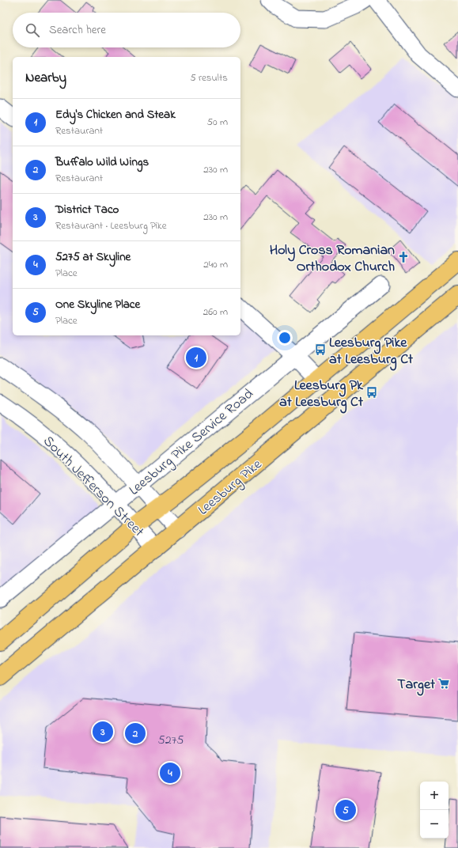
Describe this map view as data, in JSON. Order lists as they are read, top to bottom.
{
  "streets": {
    "main road": ["Leesburg Pike"],
    "street": ["Leesburg Pike Service Road", "South Jefferson Street"]
  },
  "crossings": [
    ["Leesburg Pike Service Road", "South Jefferson Street"],
    ["South Jefferson Street", "Leesburg Pike"]
  ],
  "places": {
    "church": ["Holy Cross Romanian Orthodox Church"],
    "bus stop": ["Leesburg Pike at Leesburg Ct", "Leesburg Pk at Leesburg Ct"],
    "supermarket": ["Target"]
  },
  "house_numbers": ["5275"],
  "page": {
    "search": "Search here",
    "heading": ["Nearby", "5 results"],
    "list": [
      {
        "mark": "1",
        "name": "Edy's Chicken and Steak",
        "note": "Restaurant",
        "value": "50 m"
      },
      {
        "mark": "2",
        "name": "Buffalo Wild Wings",
        "note": "Restaurant",
        "value": "230 m"
      },
      {
        "mark": "3",
        "name": "District Taco",
        "note": "Restaurant · Leesburg Pike",
        "value": "230 m"
      },
      {
        "mark": "4",
        "name": "5275 at Skyline",
        "note": "Place",
        "value": "240 m"
      },
      {
        "mark": "5",
        "name": "One Skyline Place",
        "note": "Place",
        "value": "260 m"
      }
    ],
    "pins": [
      "1",
      "3",
      "2",
      "4",
      "5"
    ],
    "map_buttons": ["+", "−"]
  }
}
